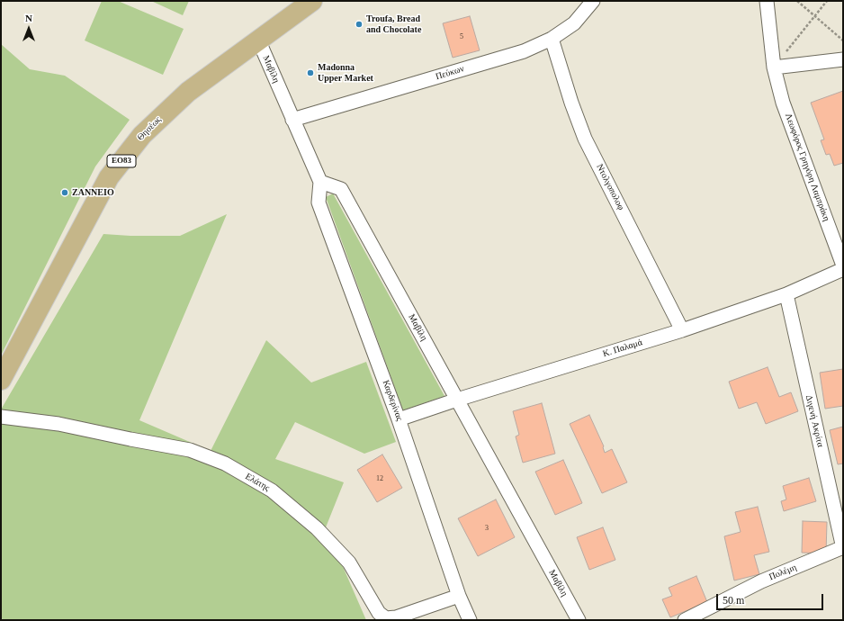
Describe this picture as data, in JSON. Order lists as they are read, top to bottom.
{
  "streets": {
    "main road": ["Θησέως", "ΕΟ83"],
    "street": [
      "Μαβίλη",
      "Πεύκων",
      "Λεωφόρος Γρηγόρη Λαμπράκη",
      "Ντολγοπολοφ",
      "Κ. Παλαμά",
      "Καρδερίνας",
      "Διγενή Ακρίτα",
      "Ελάτης",
      "Πολέμη"
    ]
  },
  "crossings": [
    ["Μαβίλη", "Πεύκων"],
    ["Μαβίλη", "Θησέως"],
    ["Μαβίλη", "Κ. Παλαμά"],
    ["Μαβίλη", "Καρδερίνας"],
    ["Πεύκων", "Ντολγοπολοφ"],
    ["Ντολγοπολοφ", "Κ. Παλαμά"],
    ["Κ. Παλαμά", "Καρδερίνας"],
    ["Κ. Παλαμά", "Διγενή Ακρίτα"],
    ["Καρδερίνας", "Ελάτης"],
    ["Διγενή Ακρίτα", "Πολέμη"]
  ],
  "places": ["Troufa, Bread and Chocolate", "Madonna Upper Market", "ΖΑΝΝΕΙΟ"],
  "house_numbers": ["5", "12", "3"],
  "scale_bar": "50 m",
  "north": "top"
}
